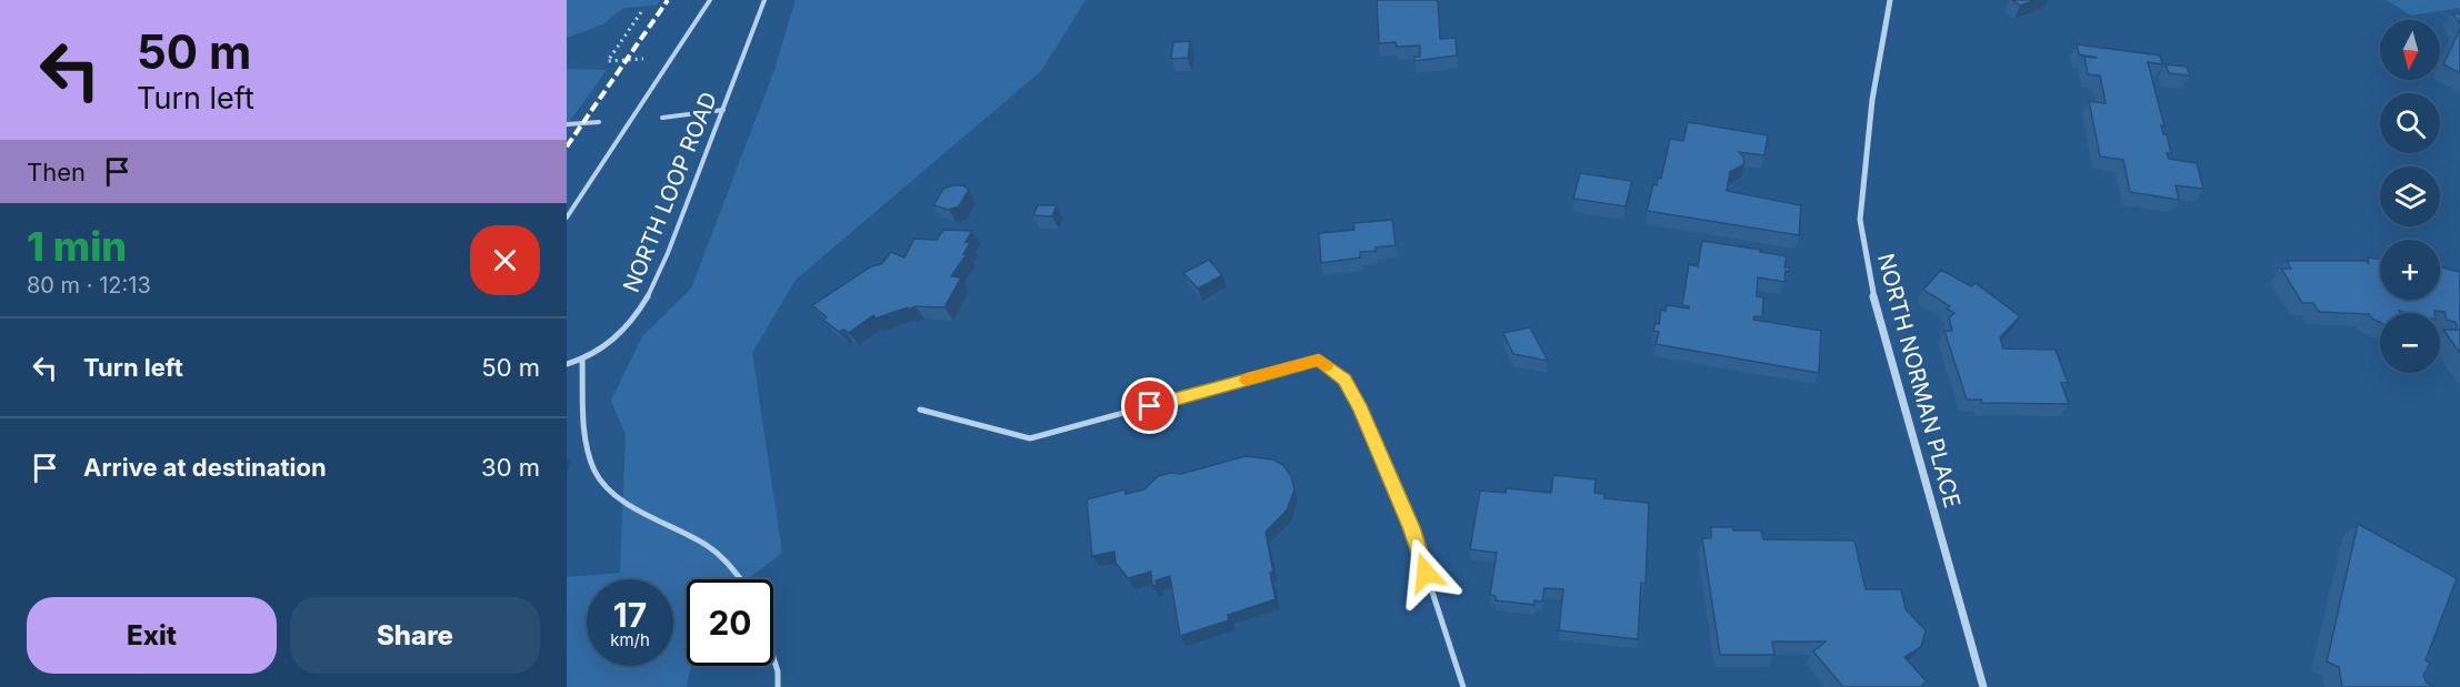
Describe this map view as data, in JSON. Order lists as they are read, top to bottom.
{
  "streets": {
    "street": ["NORTH NORMAN PLACE"],
    "lane": ["NORTH LOOP ROAD"]
  },
  "north": "bottom",
  "page": {
    "turn": ["50 m", "Turn left"],
    "map_buttons": ["+", "−"],
    "then": "Then",
    "heading": ["1 min", "80 m · 12:13"],
    "list": [
      {
        "name": "Turn left",
        "value": "50 m"
      },
      {
        "name": "Arrive at destination",
        "value": "30 m"
      }
    ],
    "speed": "17 km/h",
    "limit": "20",
    "buttons": ["Exit", "Share"]
  }
}
